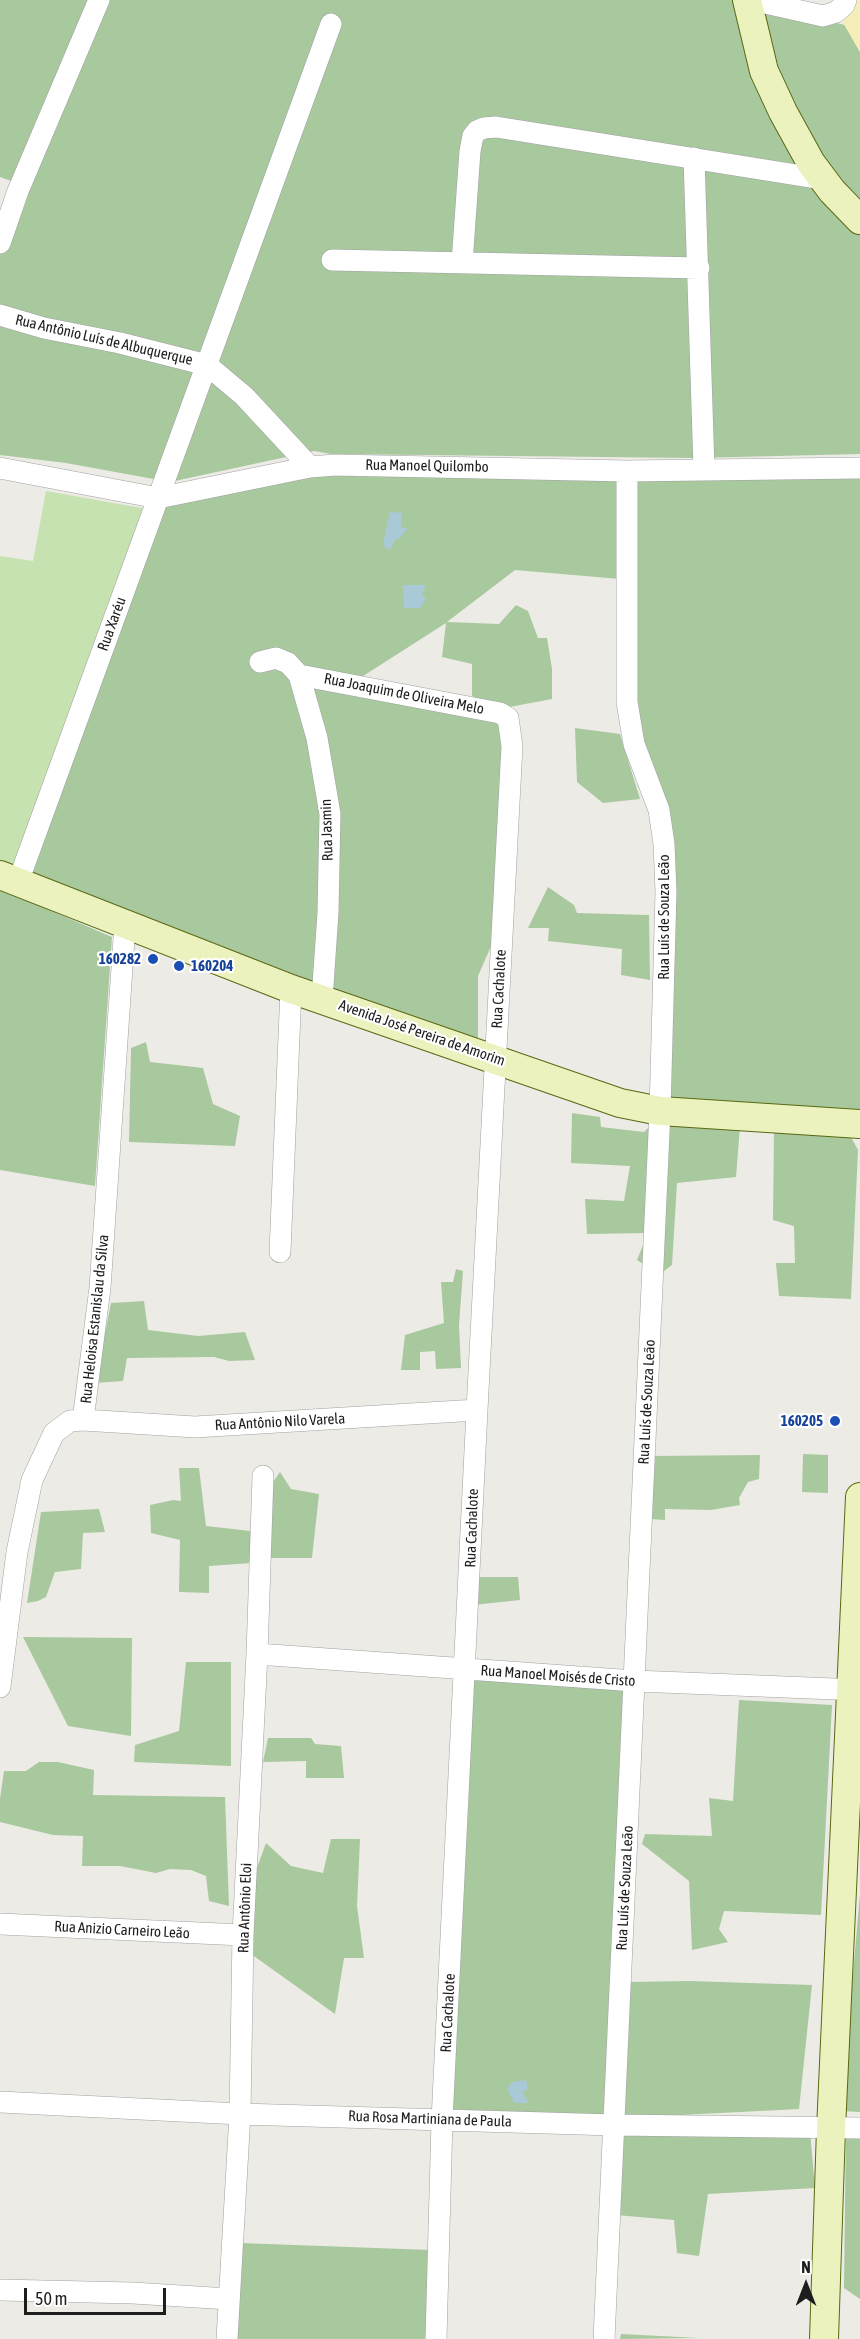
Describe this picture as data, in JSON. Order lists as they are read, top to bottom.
{
  "streets": {
    "main road": ["Avenida José Pereira de Amorim"],
    "street": [
      "Rua Antônio Luís de Albuquerque",
      "Rua Manoel Quilombo",
      "Rua Xaréu",
      "Rua Joaquim de Oliveira Melo",
      "Rua Jasmin",
      "Rua Luís de Souza Leão",
      "Rua Cachalote",
      "Rua Heloisa Estanislau da Silva",
      "Rua Antônio Nilo Varela",
      "Rua Manoel Moisés de Cristo",
      "Rua Antônio Eloi",
      "Rua Anizio Carneiro Leão",
      "Rua Rosa Martiniana de Paula"
    ]
  },
  "crossings": [
    ["Rua Antônio Luís de Albuquerque", "Rua Manoel Quilombo"],
    ["Rua Antônio Luís de Albuquerque", "Rua Xaréu"],
    ["Rua Manoel Quilombo", "Rua Xaréu"],
    ["Rua Manoel Quilombo", "Rua Luís de Souza Leão"],
    ["Rua Xaréu", "Avenida José Pereira de Amorim"],
    ["Rua Joaquim de Oliveira Melo", "Rua Jasmin"],
    ["Rua Joaquim de Oliveira Melo", "Rua Cachalote"],
    ["Rua Jasmin", "Avenida José Pereira de Amorim"],
    ["Rua Luís de Souza Leão", "Avenida José Pereira de Amorim"],
    ["Rua Luís de Souza Leão", "Rua Manoel Moisés de Cristo"],
    ["Rua Luís de Souza Leão", "Rua Rosa Martiniana de Paula"],
    ["Rua Cachalote", "Avenida José Pereira de Amorim"],
    ["Rua Cachalote", "Rua Antônio Nilo Varela"],
    ["Rua Cachalote", "Rua Manoel Moisés de Cristo"],
    ["Rua Cachalote", "Rua Rosa Martiniana de Paula"],
    ["Avenida José Pereira de Amorim", "Rua Heloisa Estanislau da Silva"],
    ["Rua Heloisa Estanislau da Silva", "Rua Antônio Nilo Varela"],
    ["Rua Manoel Moisés de Cristo", "Rua Antônio Eloi"],
    ["Rua Antônio Eloi", "Rua Anizio Carneiro Leão"],
    ["Rua Antônio Eloi", "Rua Rosa Martiniana de Paula"]
  ],
  "places": ["160282", "160204", "160205"],
  "scale_bar": "50 m",
  "north": "top"
}
